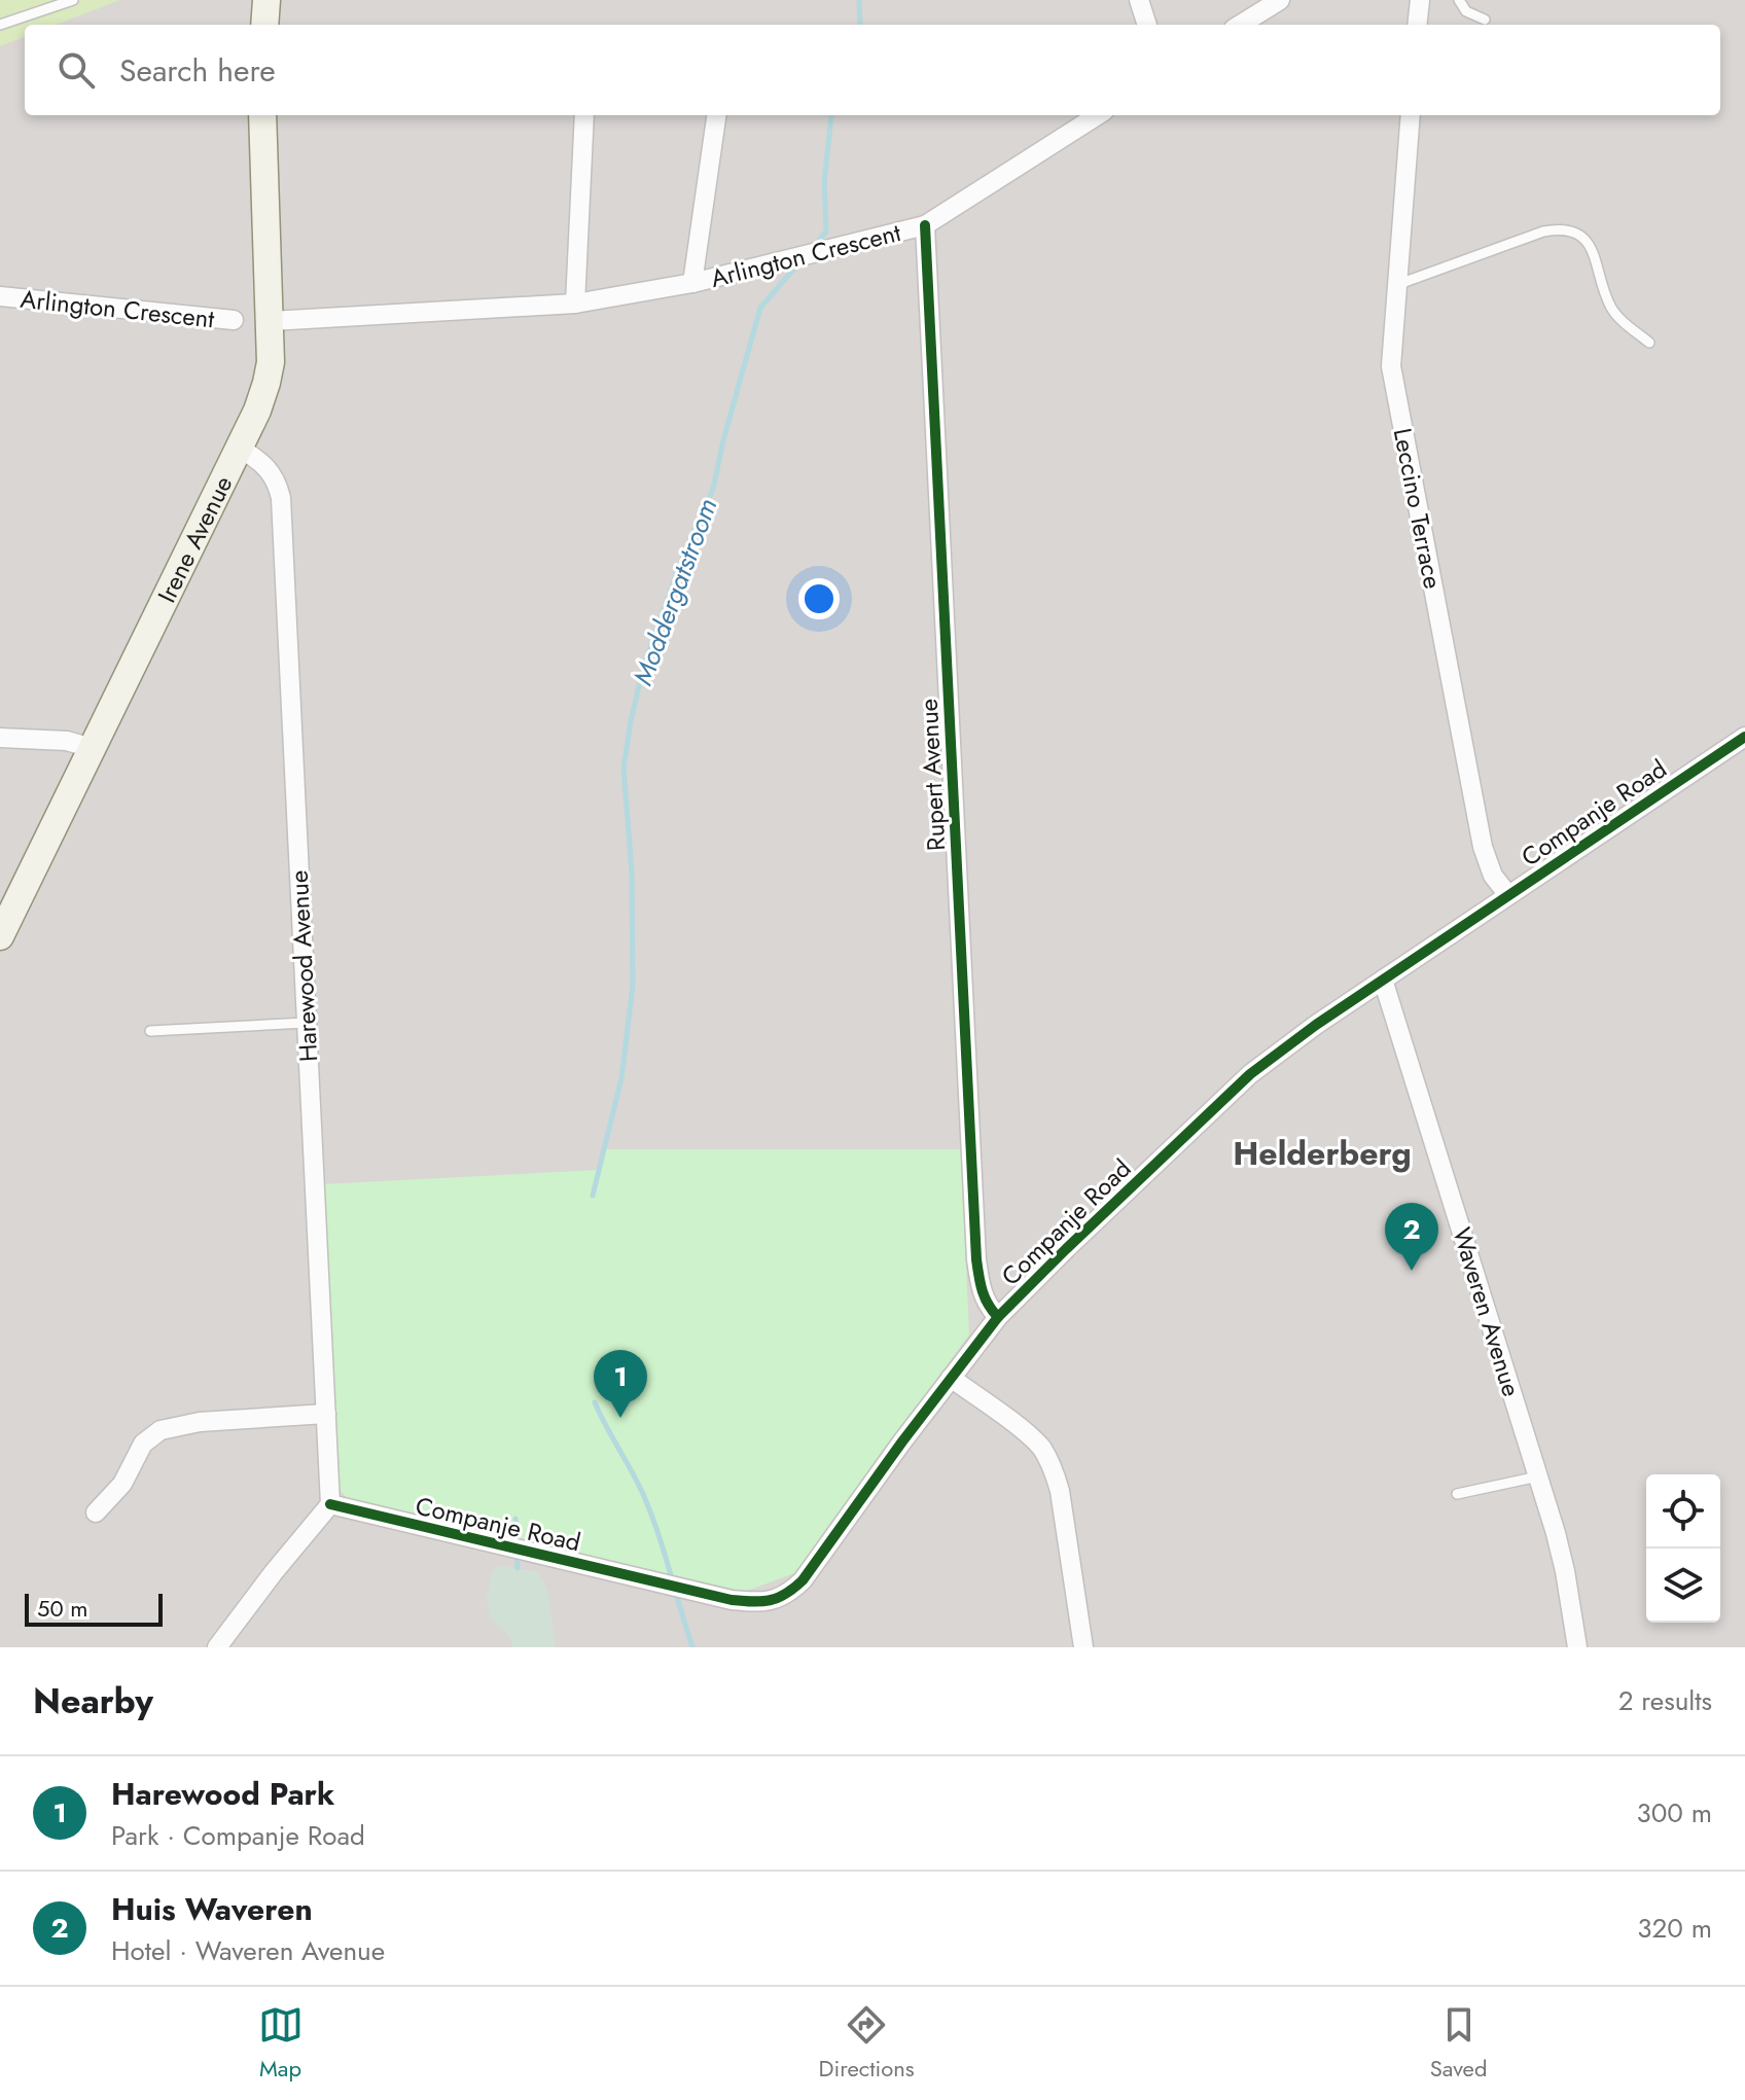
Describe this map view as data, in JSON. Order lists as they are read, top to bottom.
{
  "streets": {
    "street": [
      "Arlington Crescent",
      "Leccino Terrace",
      "Irene Avenue",
      "Rupert Avenue",
      "Companje Road",
      "Harewood Avenue",
      "Waveren Avenue"
    ]
  },
  "crossings": [
    ["Arlington Crescent", "Irene Avenue"],
    ["Arlington Crescent", "Rupert Avenue"],
    ["Leccino Terrace", "Companje Road"],
    ["Irene Avenue", "Harewood Avenue"],
    ["Rupert Avenue", "Companje Road"],
    ["Companje Road", "Harewood Avenue"],
    ["Companje Road", "Waveren Avenue"]
  ],
  "districts": ["Helderberg"],
  "water": ["Moddergatstroom"],
  "scale_bar": "50 m",
  "page": {
    "search": "Search here",
    "pins": ["2", "1"],
    "scale": "50 m",
    "heading": ["Nearby", "2 results"],
    "list": [
      {
        "mark": "1",
        "name": "Harewood Park",
        "note": "Park · Companje Road",
        "value": "300 m"
      },
      {
        "mark": "2",
        "name": "Huis Waveren",
        "note": "Hotel · Waveren Avenue",
        "value": "320 m"
      }
    ],
    "nav": ["Map", "Directions", "Saved"]
  }
}
